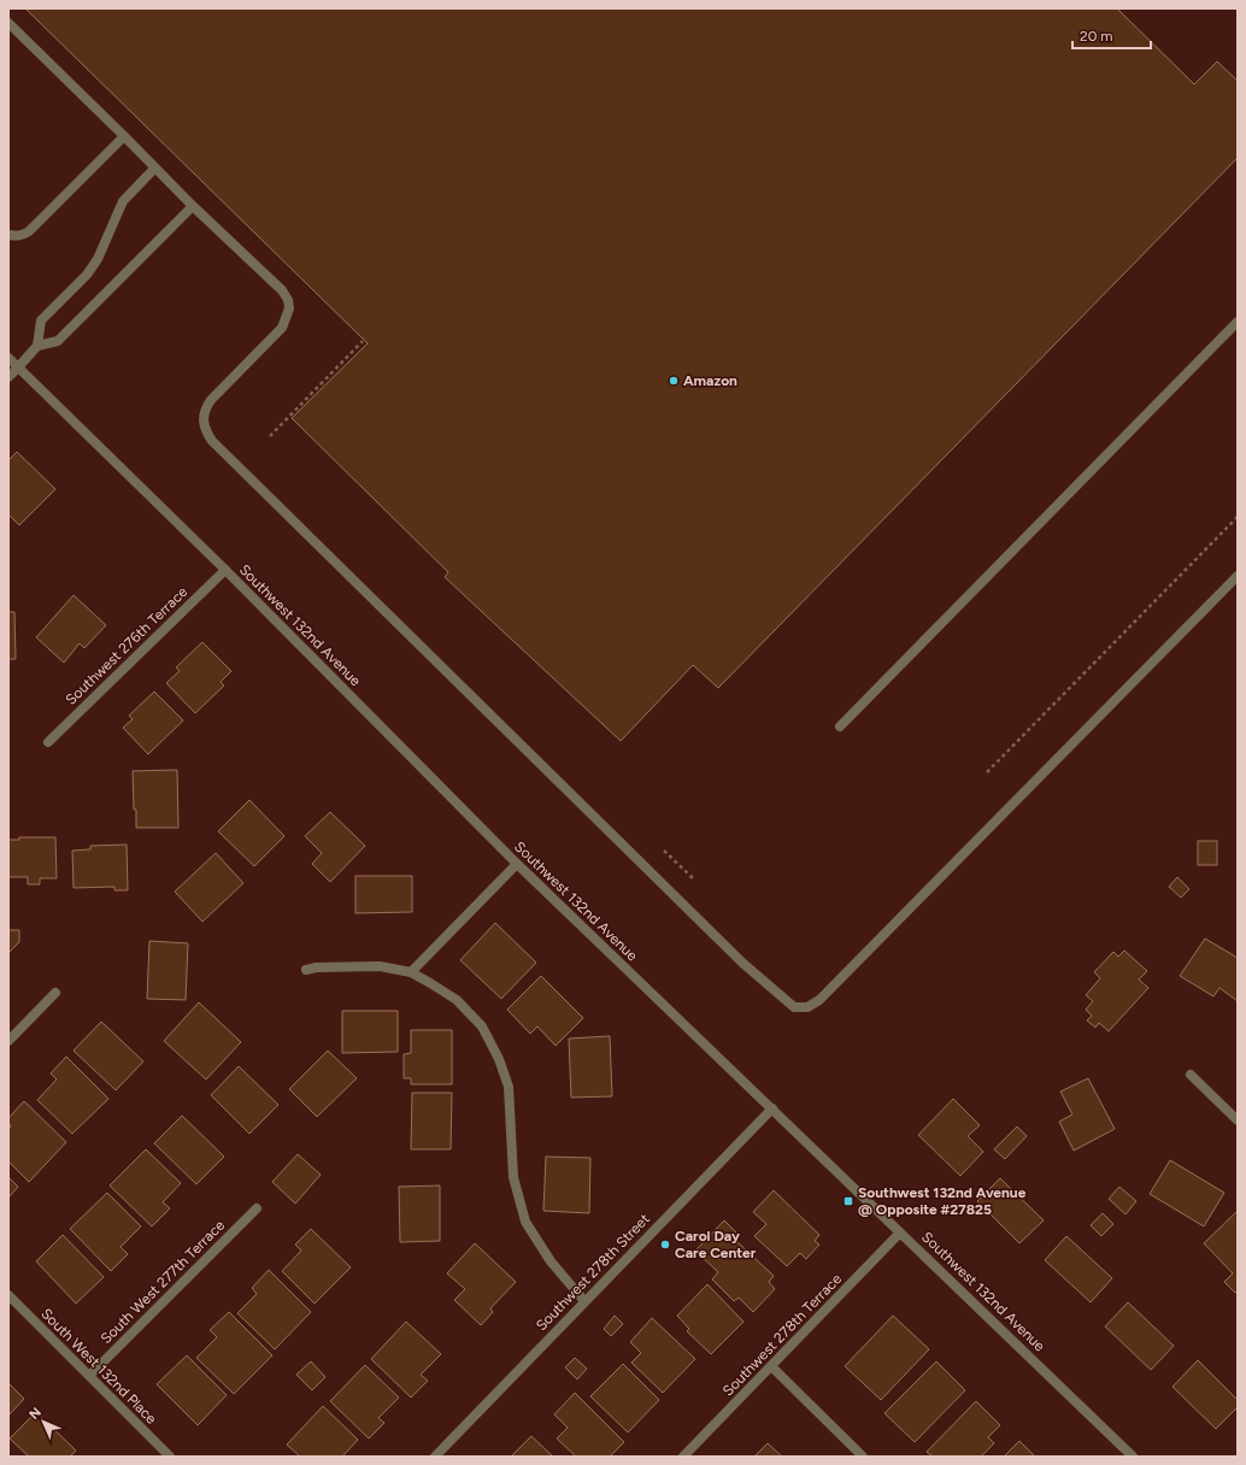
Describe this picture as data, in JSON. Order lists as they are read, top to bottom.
{
  "streets": {
    "street": [
      "Southwest 132nd Avenue",
      "Southwest 276th Terrace",
      "Southwest 278th Street",
      "South West 277th Terrace",
      "Southwest 278th Terrace",
      "South West 132nd Place"
    ]
  },
  "crossings": [
    ["Southwest 132nd Avenue", "Southwest 276th Terrace"],
    ["Southwest 132nd Avenue", "Southwest 278th Street"],
    ["Southwest 132nd Avenue", "Southwest 278th Terrace"],
    ["South West 277th Terrace", "South West 132nd Place"]
  ],
  "places": {
    "other": ["Amazon", "Carol Day Care Center"],
    "transit": ["Southwest 132nd Avenue @ Opposite #27825"]
  },
  "scale_bar": "20 m",
  "north": "top left"
}
